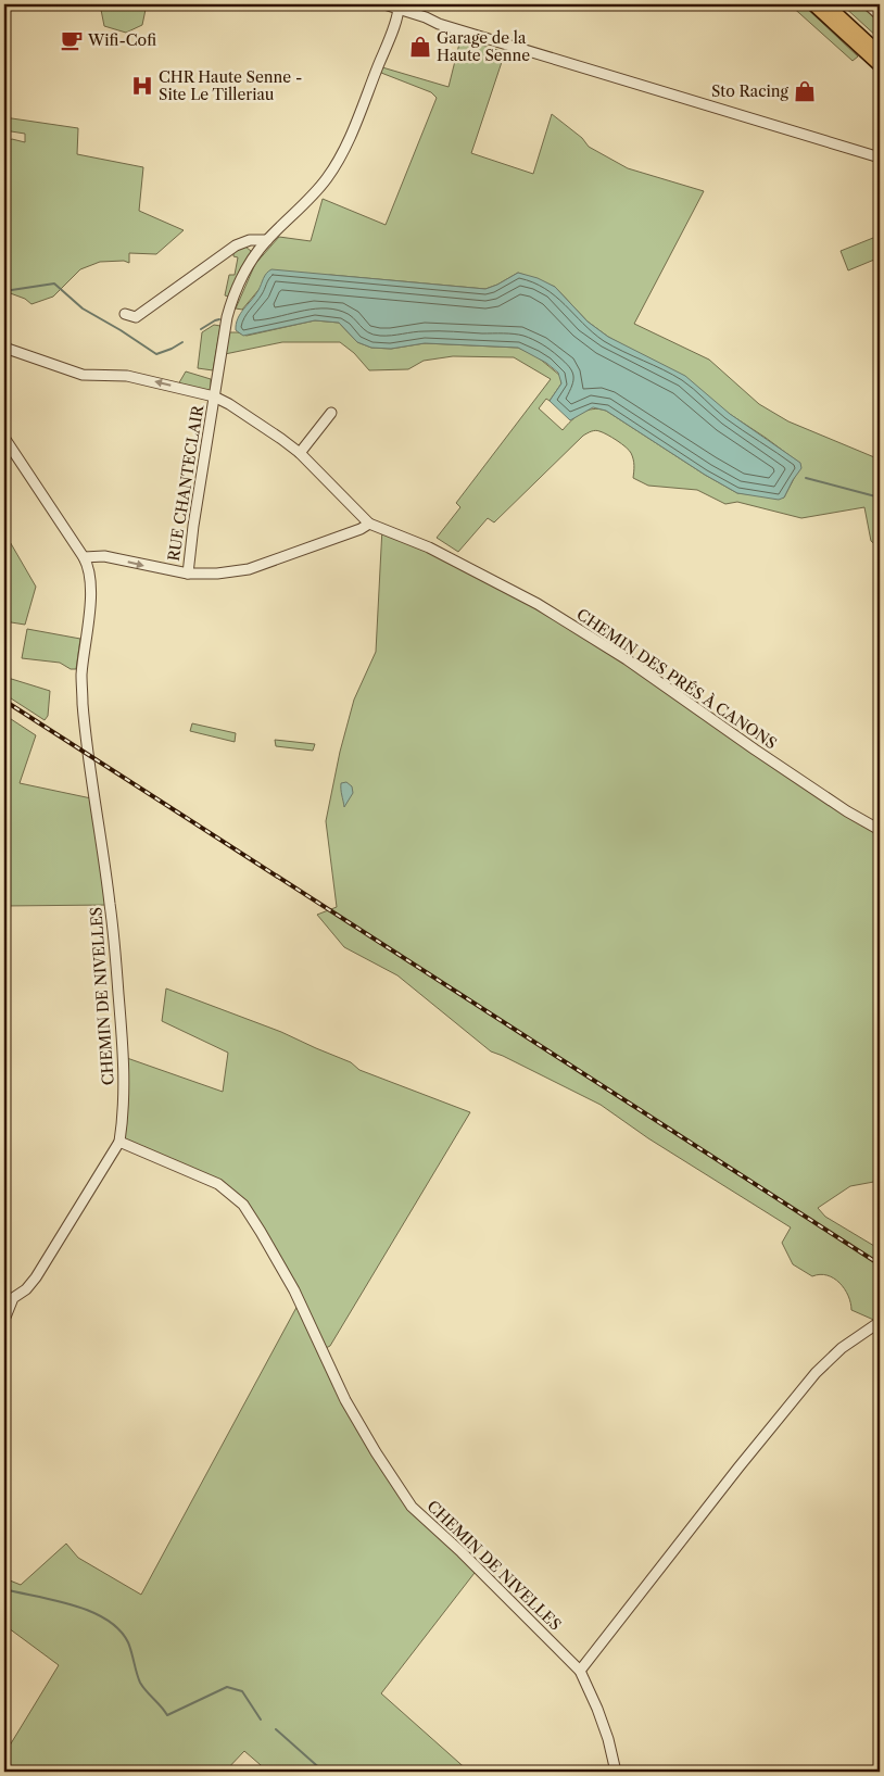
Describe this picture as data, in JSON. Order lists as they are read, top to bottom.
{
  "streets": {
    "street": ["RUE CHANTECLAIR", "CHEMIN DES PRÉS À CANONS", "CHEMIN DE NIVELLES"]
  },
  "crossings": [
    ["RUE CHANTECLAIR", "CHEMIN DES PRÉS À CANONS"]
  ],
  "places": {
    "cafe": ["Wifi-Cofi"],
    "shop": ["Garage de la Haute Senne", "Sto Racing"],
    "hospital": ["CHR Haute Senne - Site Le Tilleriau"]
  }
}
